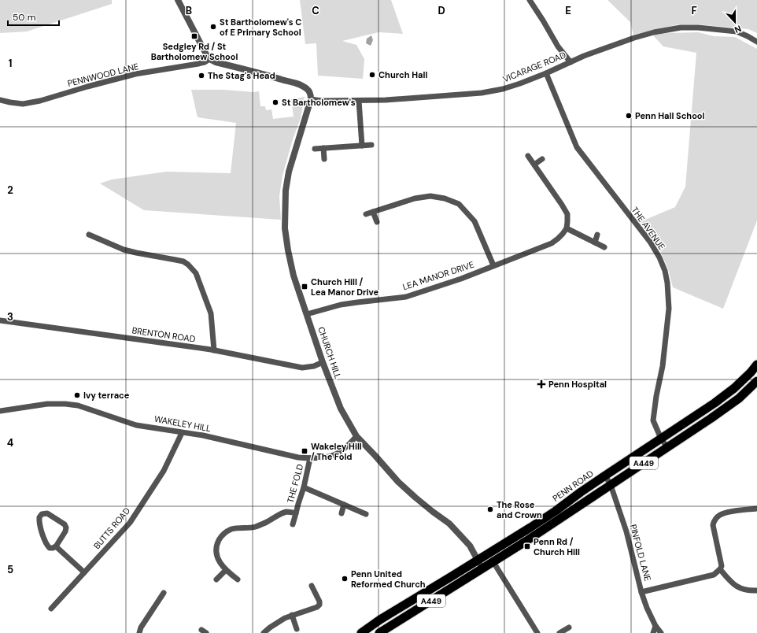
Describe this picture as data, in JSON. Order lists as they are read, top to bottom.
{
  "streets": {
    "highway": ["A449", "PENN ROAD"],
    "street": [
      "VICARAGE ROAD",
      "PENNWOOD LANE",
      "THE AVENUE",
      "LEA MANOR DRIVE",
      "BRENTON ROAD",
      "CHURCH HILL",
      "WAKELEY HILL",
      "THE FOLD",
      "BUTTS ROAD",
      "PINFOLD LANE"
    ]
  },
  "crossings": [
    ["VICARAGE ROAD", "THE AVENUE"],
    ["VICARAGE ROAD", "CHURCH HILL"],
    ["PENNWOOD LANE", "CHURCH HILL"],
    ["THE AVENUE", "A449"],
    ["THE AVENUE", "PENN ROAD"],
    ["LEA MANOR DRIVE", "CHURCH HILL"],
    ["BRENTON ROAD", "CHURCH HILL"],
    ["CHURCH HILL", "WAKELEY HILL"],
    ["CHURCH HILL", "A449"],
    ["CHURCH HILL", "PENN ROAD"],
    ["WAKELEY HILL", "THE FOLD"],
    ["WAKELEY HILL", "BUTTS ROAD"],
    ["A449", "PINFOLD LANE"],
    ["PENN ROAD", "PINFOLD LANE"]
  ],
  "places": {
    "other": [
      "St Bartholomew's C of E Primary School",
      "Church Hall",
      "The Stag's Head",
      "St Bartholomew's",
      "Penn Hall School",
      "Ivy terrace",
      "The Rose and Crown",
      "Penn United Reformed Church"
    ],
    "transit": [
      "Sedgley Rd / St Bartholomew School",
      "Church Hill / Lea Manor Drive",
      "Wakeley Hill / The Fold",
      "Penn Rd / Church Hill"
    ],
    "health": ["Penn Hospital"]
  },
  "scale_bar": "50 m",
  "north": "bottom",
  "grid": {
    "columns": [
      "B",
      "C",
      "D",
      "E",
      "F"
    ],
    "rows": [
      "1",
      "2",
      "3",
      "4",
      "5"
    ]
  }
}
